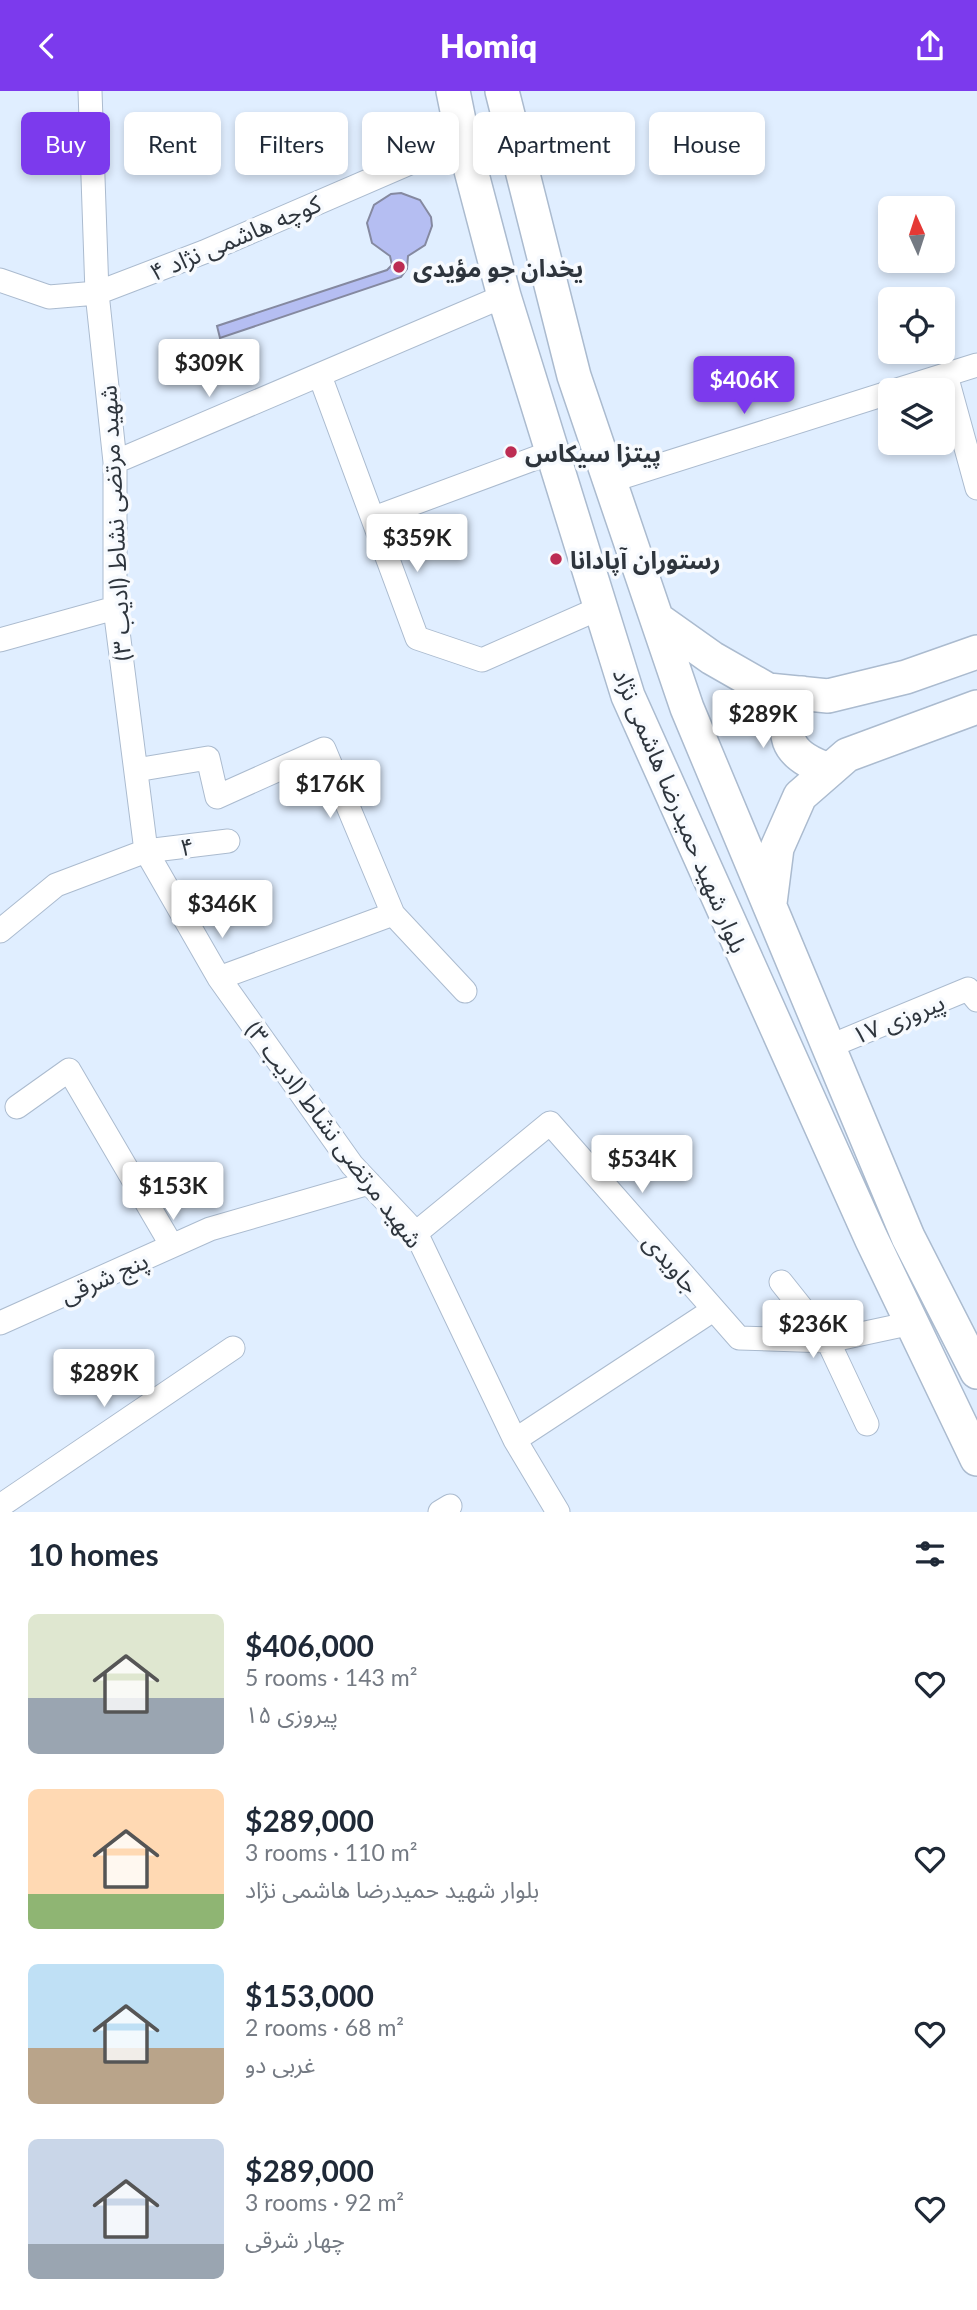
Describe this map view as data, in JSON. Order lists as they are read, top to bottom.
{
  "streets": {
    "main road": ["بلوار شهید حمیدرضا هاشمی نژاد"],
    "street": [
      "کوچه هاشمی نژاد ۴",
      "شهید مرتضی نشاط (ادیب ۳)",
      "۴",
      "پیروزی ۱۷",
      "جاویدی",
      "پنج شرقی"
    ]
  },
  "crossings": [
    ["کوچه هاشمی نژاد ۴", "شهید مرتضی نشاط (ادیب ۳)"],
    ["کوچه هاشمی نژاد ۴", "بلوار شهید حمیدرضا هاشمی نژاد"],
    ["شهید مرتضی نشاط (ادیب ۳)", "۴"],
    ["شهید مرتضی نشاط (ادیب ۳)", "جاویدی"],
    ["شهید مرتضی نشاط (ادیب ۳)", "پنج شرقی"],
    ["بلوار شهید حمیدرضا هاشمی نژاد", "پیروزی ۱۷"],
    ["بلوار شهید حمیدرضا هاشمی نژاد", "جاویدی"]
  ],
  "places": ["یخدان جو مؤیدی", "پیتزا سیکاس", "رستوران آپادانا"],
  "north": "top",
  "page": {
    "header": "Homiq",
    "chip": [
      "Buy",
      "Rent",
      "Filters",
      "New",
      "Apartment",
      "House"
    ],
    "price": [
      "$309K",
      "$406K",
      "$359K",
      "$289K",
      "$176K",
      "$346K",
      "$534K",
      "$153K",
      "$236K",
      "$289K"
    ],
    "heading": "10 homes",
    "list": [
      {
        "name": "$406,000",
        "note": "5 rooms · 143 m² · پیروزی ۱۵"
      },
      {
        "name": "$289,000",
        "note": "3 rooms · 110 m² · بلوار شهید حمیدرضا هاشمی نژاد"
      },
      {
        "name": "$153,000",
        "note": "2 rooms · 68 m² · غربی دو"
      },
      {
        "name": "$289,000",
        "note": "3 rooms · 92 m² · چهار شرقی"
      }
    ]
  }
}
